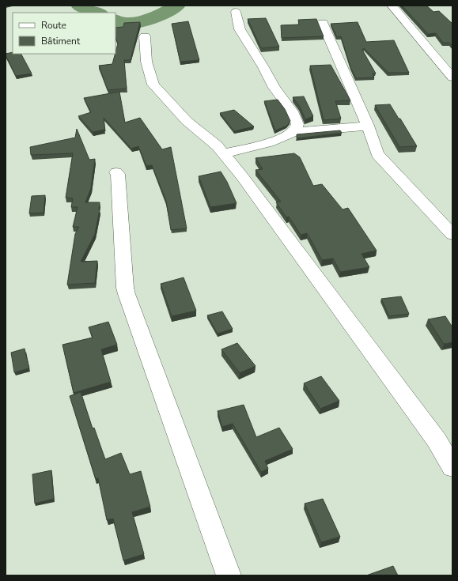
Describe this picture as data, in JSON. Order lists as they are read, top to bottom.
{
  "legend": ["Route", "Bâtiment"]
}
